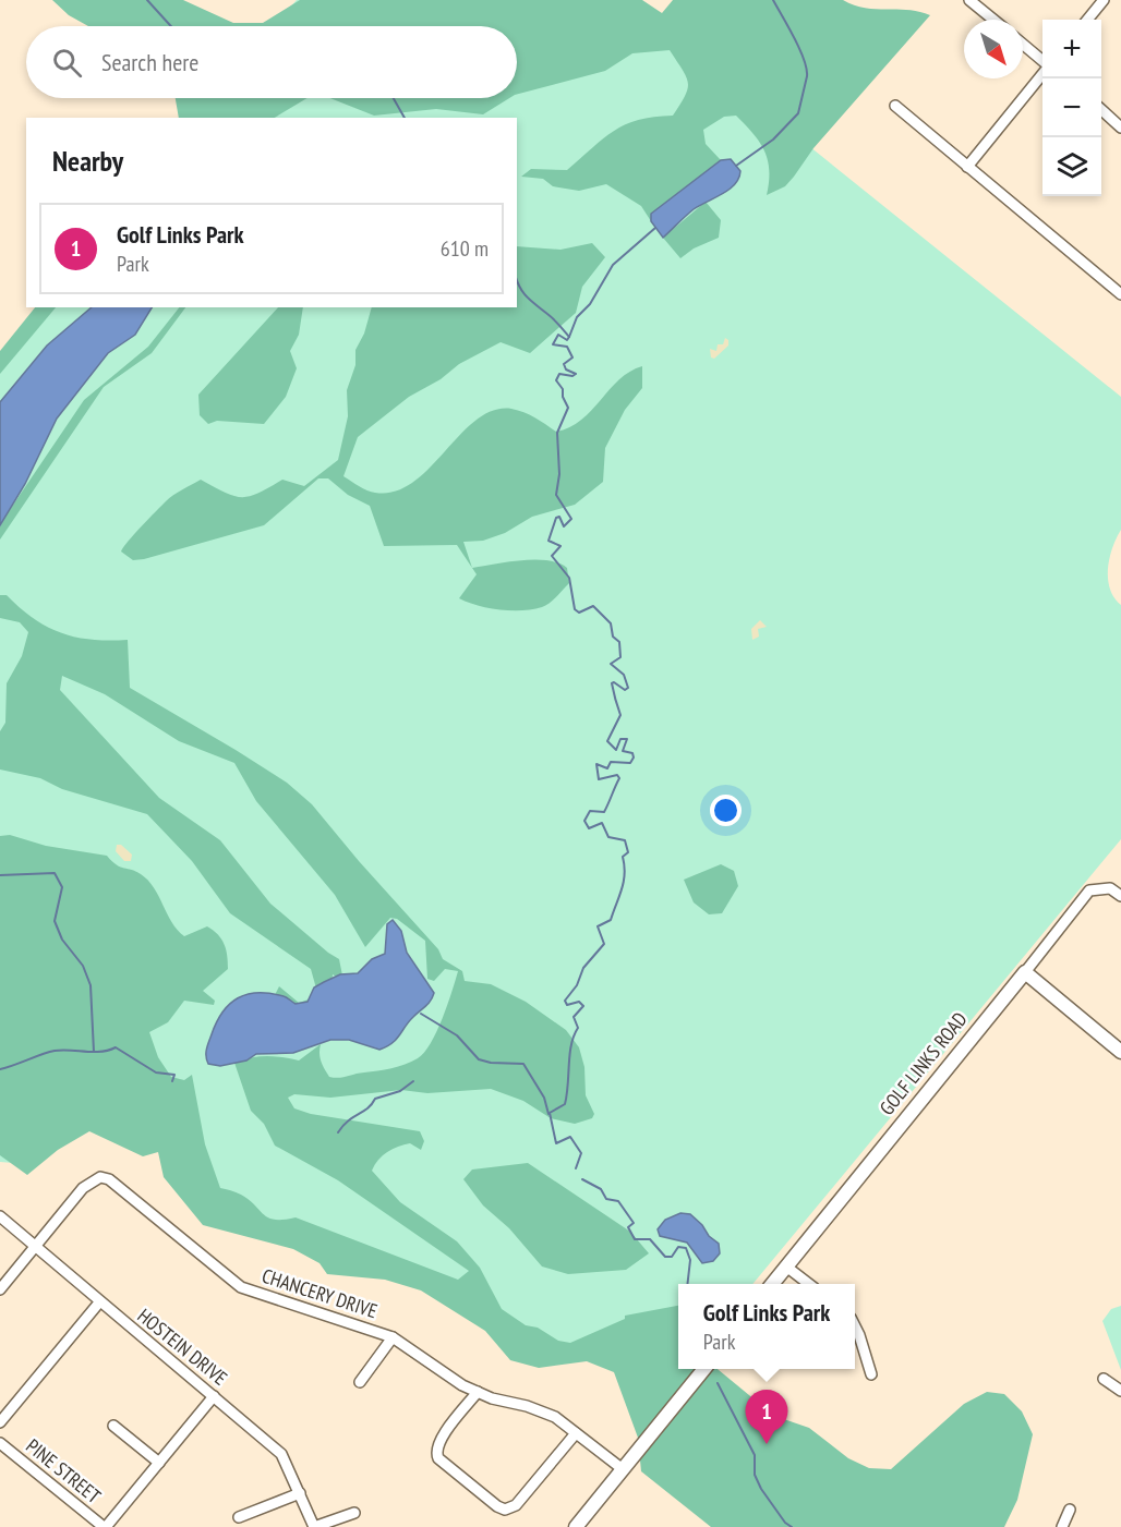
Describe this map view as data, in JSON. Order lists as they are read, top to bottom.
{
  "streets": {
    "main road": ["GOLF LINKS ROAD"],
    "street": ["CHANCERY DRIVE", "HOSTEIN DRIVE", "PINE STREET"]
  },
  "crossings": [
    ["CHANCERY DRIVE", "HOSTEIN DRIVE"]
  ],
  "north": "bottom right",
  "page": {
    "map_buttons": ["+", "−"],
    "search": "Search here",
    "heading": "Nearby",
    "list": [
      {
        "mark": "1",
        "name": "Golf Links Park",
        "note": "Park",
        "value": "610 m"
      }
    ],
    "popup": ["Golf Links Park", "Park"],
    "pins": "1"
  }
}
